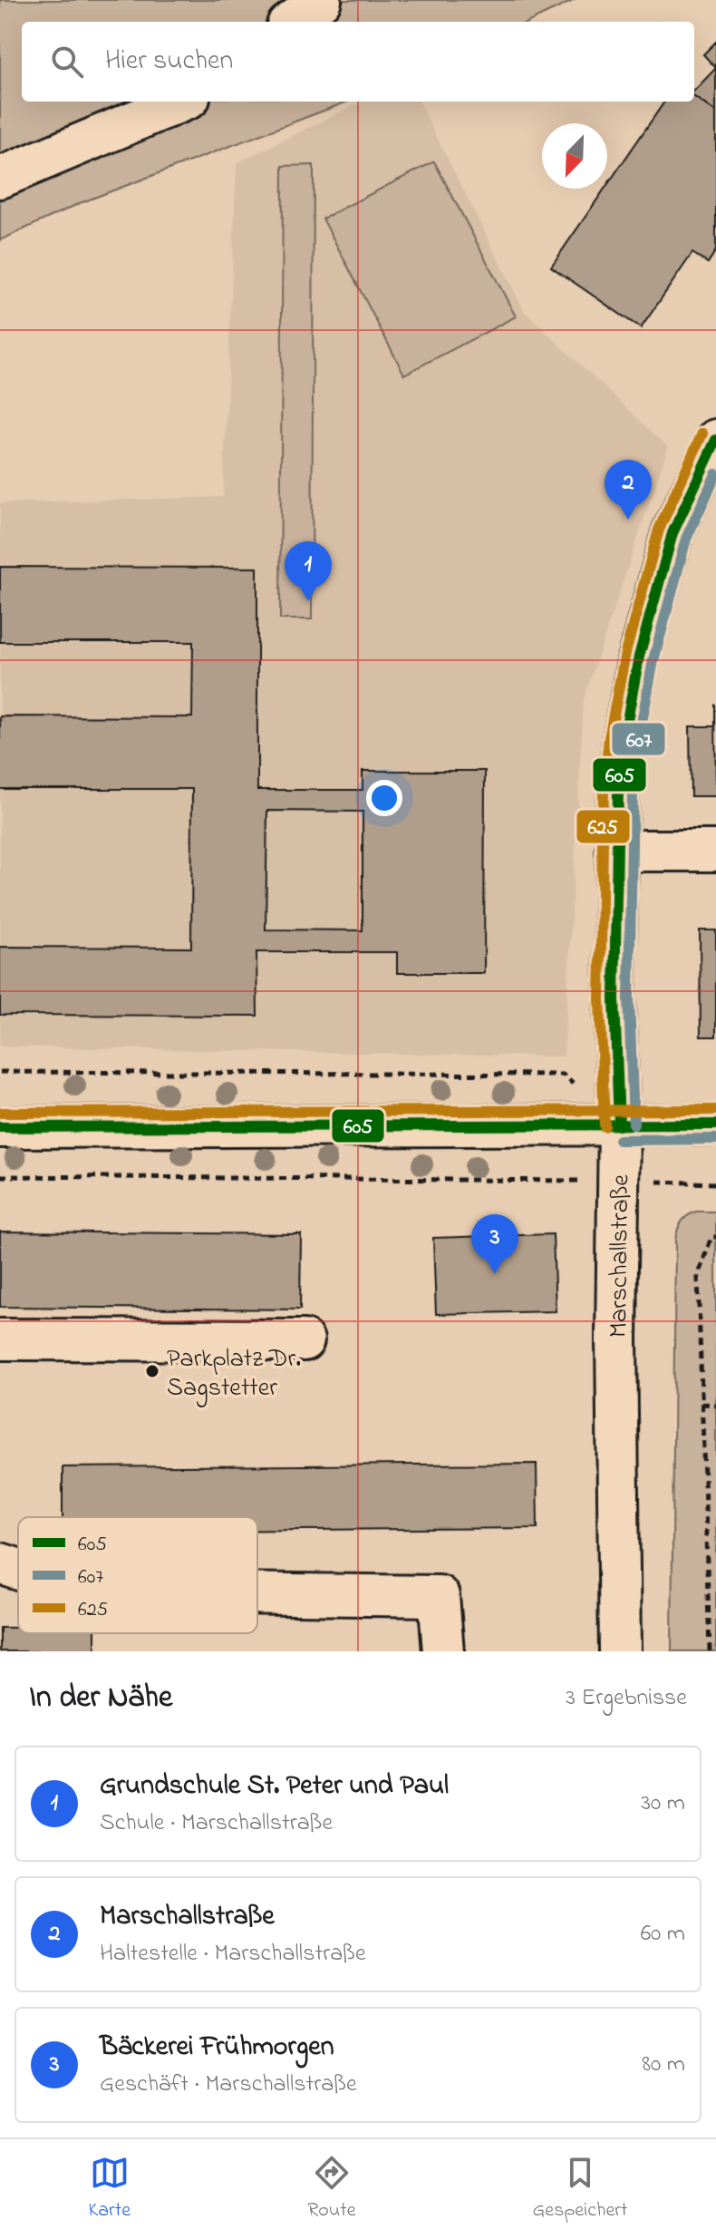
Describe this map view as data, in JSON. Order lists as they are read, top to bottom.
{
  "streets": {
    "street": ["Marschallstraße"]
  },
  "places": ["Parkplatz Dr. Sagstetter"],
  "lines": ["transit line 625", "transit line 605", "transit line 607"],
  "legend": ["605", "607", "625"],
  "north": "bottom left",
  "page": {
    "search": "Hier suchen",
    "pins": ["2", "1", "3"],
    "heading": ["In der Nähe", "3 Ergebnisse"],
    "list": [
      {
        "mark": "1",
        "name": "Grundschule St. Peter und Paul",
        "note": "Schule · Marschallstraße",
        "value": "30 m"
      },
      {
        "mark": "2",
        "name": "Marschallstraße",
        "note": "Haltestelle · Marschallstraße",
        "value": "60 m"
      },
      {
        "mark": "3",
        "name": "Bäckerei Frühmorgen",
        "note": "Geschäft · Marschallstraße",
        "value": "80 m"
      }
    ],
    "nav": ["Karte", "Route", "Gespeichert"]
  }
}
